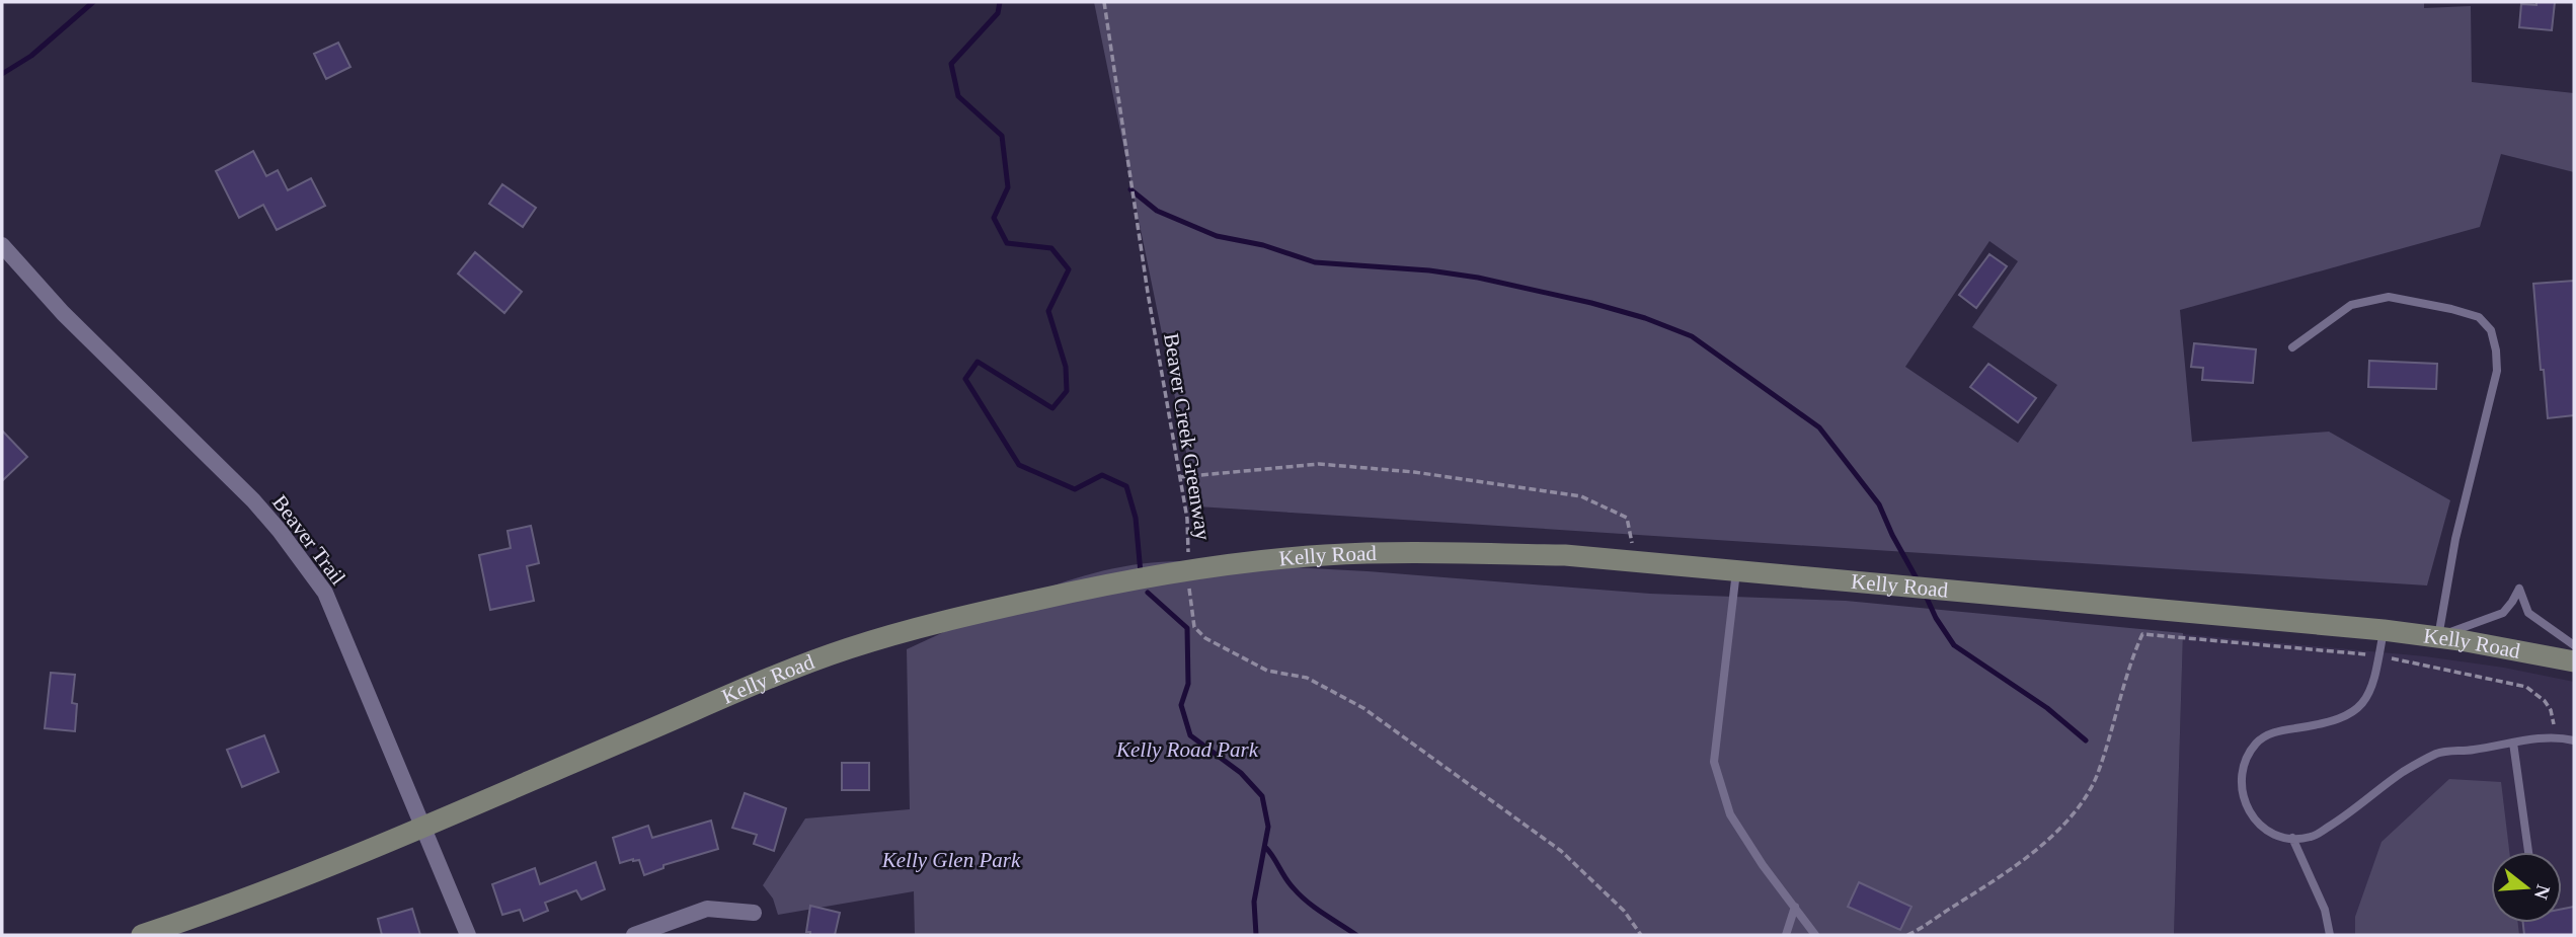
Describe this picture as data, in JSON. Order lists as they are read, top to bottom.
{
  "streets": {
    "street": ["Beaver Trail", "Kelly Road"],
    "path": ["Beaver Creek Greenway"]
  },
  "crossings": [
    ["Beaver Trail", "Kelly Road"]
  ],
  "parks": ["Kelly Road Park", "Kelly Glen Park"],
  "north": "right"
}
